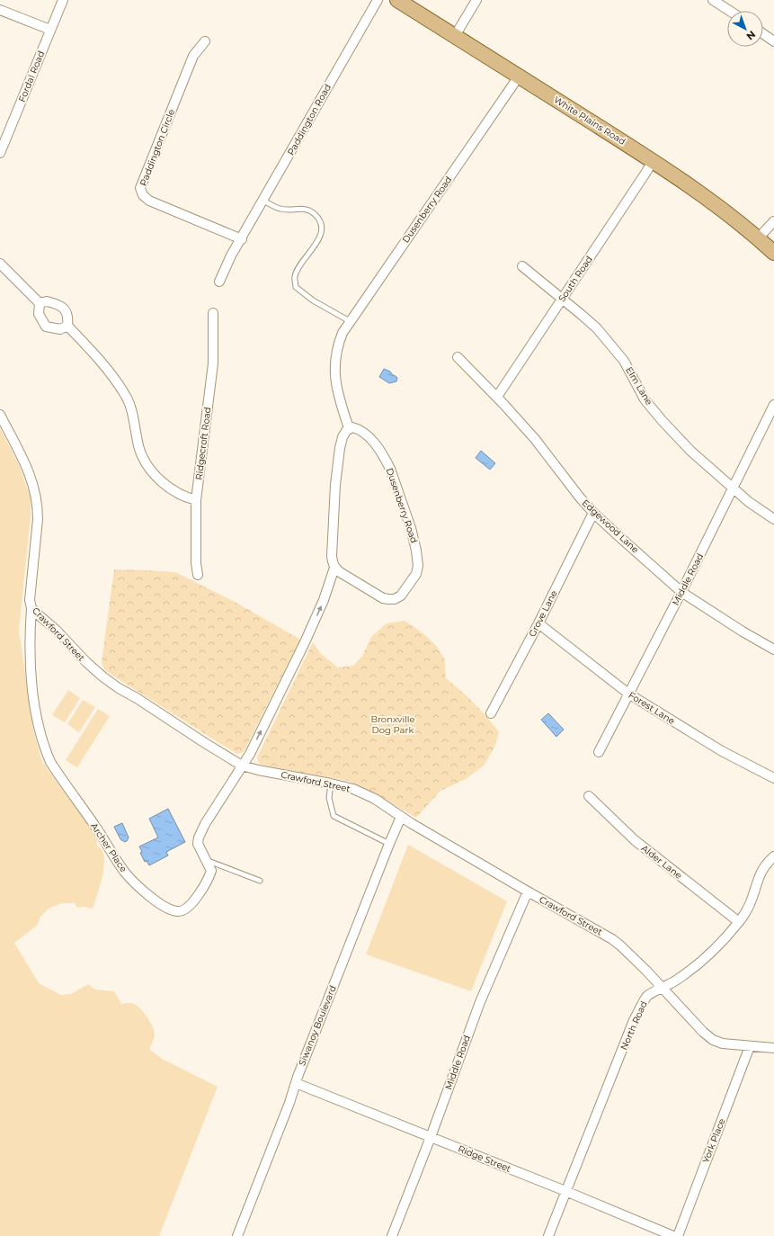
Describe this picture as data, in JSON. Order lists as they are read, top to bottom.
{
  "streets": {
    "main road": ["White Plains Road"],
    "street": [
      "Fordal Road",
      "Paddington Road",
      "Paddington Circle",
      "Dusenberry Road",
      "South Road",
      "Elm Lane",
      "Ridgecroft Road",
      "Edgewood Lane",
      "Middle Road",
      "Grove Lane",
      "Crawford Street",
      "Forest Lane",
      "Archer Place",
      "Alder Lane",
      "Siwanoy Boulevard",
      "North Road",
      "York Place",
      "Ridge Street"
    ]
  },
  "crossings": [
    ["Paddington Road", "Paddington Circle"],
    ["White Plains Road", "Dusenberry Road"],
    ["White Plains Road", "South Road"],
    ["Dusenberry Road", "Archer Place"],
    ["South Road", "Elm Lane"],
    ["South Road", "Edgewood Lane"],
    ["Elm Lane", "Middle Road"],
    ["Edgewood Lane", "Middle Road"],
    ["Edgewood Lane", "Grove Lane"],
    ["Middle Road", "Crawford Street"],
    ["Middle Road", "Forest Lane"],
    ["Middle Road", "Ridge Street"],
    ["Grove Lane", "Forest Lane"],
    ["Crawford Street", "Archer Place"],
    ["Crawford Street", "Siwanoy Boulevard"],
    ["Crawford Street", "North Road"],
    ["Crawford Street", "York Place"],
    ["Alder Lane", "North Road"],
    ["Siwanoy Boulevard", "Ridge Street"],
    ["North Road", "Ridge Street"]
  ],
  "parks": ["Bronxville Dog Park"],
  "north": "bottom right"
}
